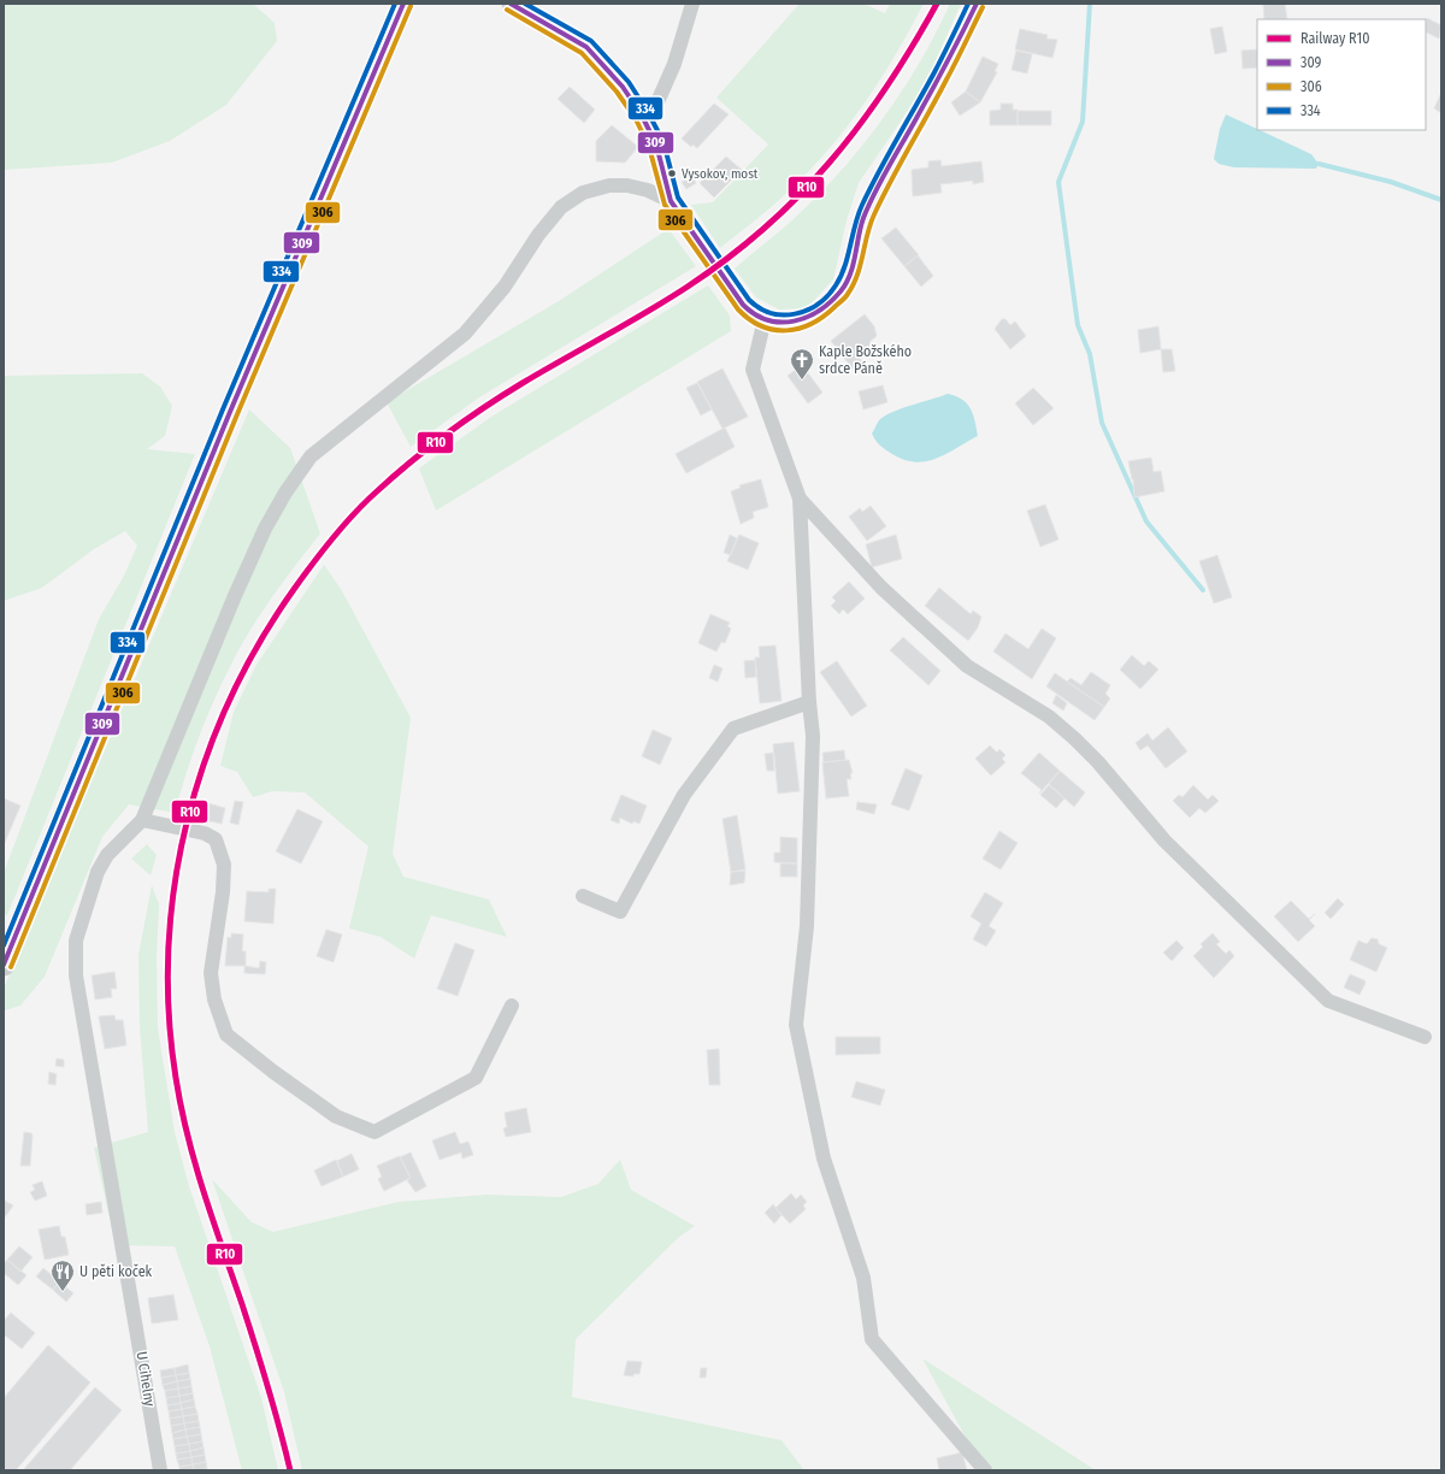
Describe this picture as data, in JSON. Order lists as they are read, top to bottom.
{
  "streets": {
    "street": ["U Cihelny"]
  },
  "places": {
    "other": ["Vysokov, most"],
    "church": ["Kaple Božského srdce Páně"],
    "restaurant": ["U pěti koček"]
  },
  "lines": [
    "rail line R10",
    "transit line 309",
    "transit line 334",
    "transit line 306"
  ],
  "legend": [
    "Railway R10",
    "309",
    "306",
    "334"
  ]
}
